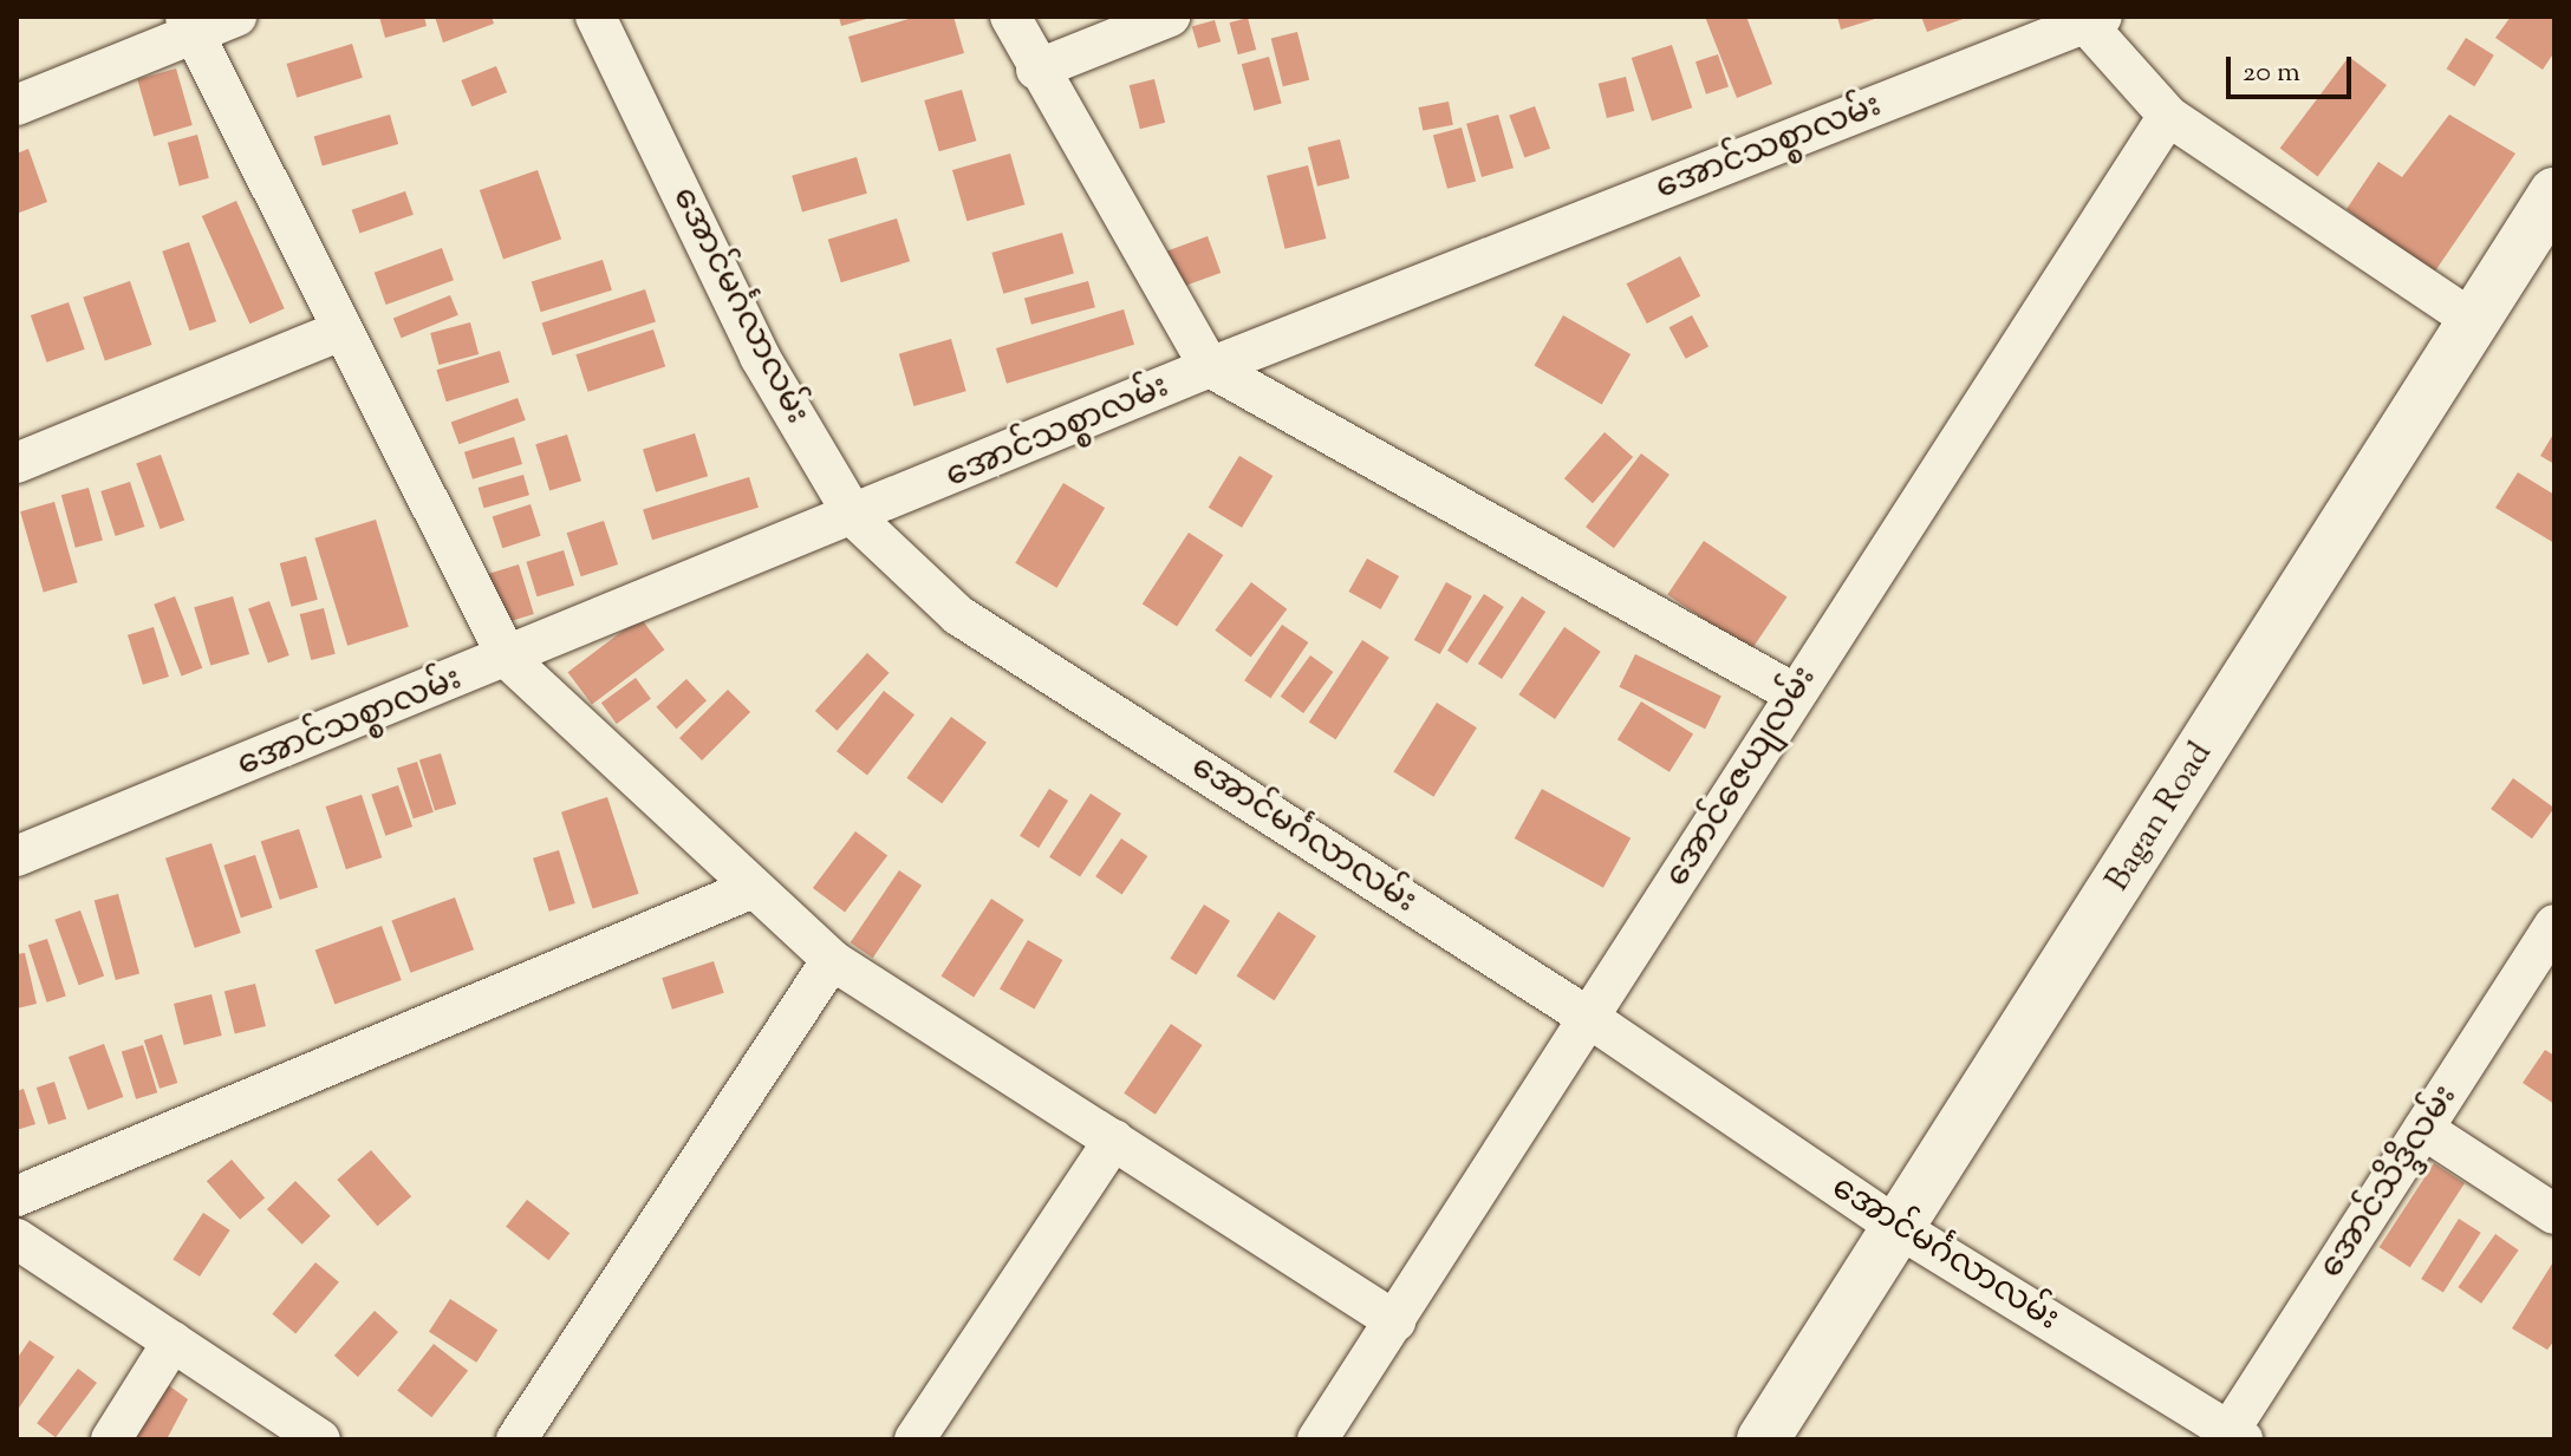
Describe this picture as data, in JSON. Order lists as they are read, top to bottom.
{
  "streets": {
    "street": [
      "အောင်သစ္စာလမ်း",
      "အောင်မင်္ဂလာလမ်း",
      "အောင်ဇေယျလမ်း",
      "Bagan Road",
      "အောင်သိဒ္ဒိလမ်း"
    ]
  },
  "crossings": [
    ["အောင်သစ္စာလမ်း", "အောင်မင်္ဂလာလမ်း"],
    ["အောင်မင်္ဂလာလမ်း", "အောင်ဇေယျလမ်း"],
    ["အောင်မင်္ဂလာလမ်း", "Bagan Road"],
    ["အောင်မင်္ဂလာလမ်း", "အောင်သိဒ္ဒိလမ်း"]
  ],
  "scale_bar": "20 m"
}
